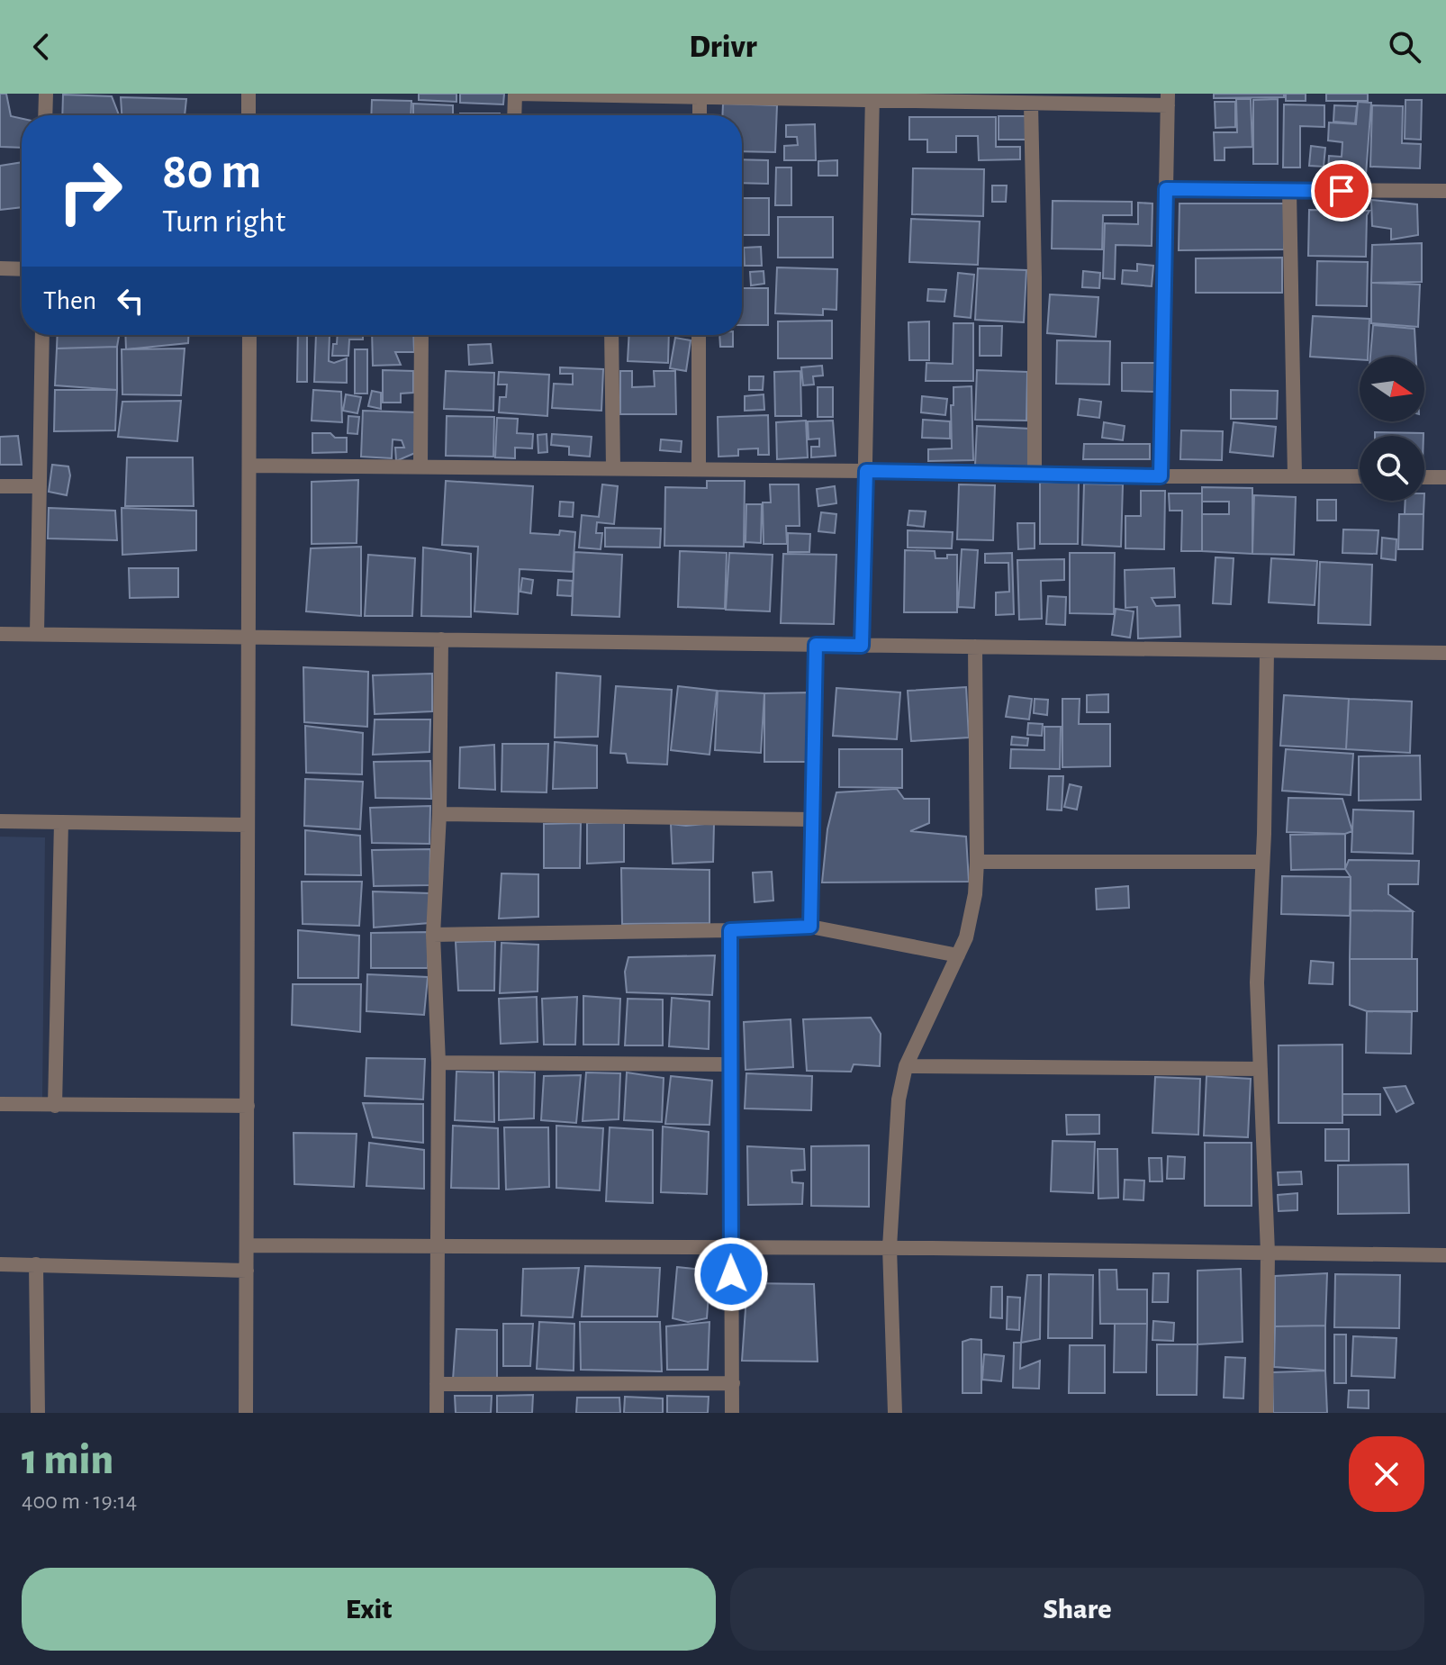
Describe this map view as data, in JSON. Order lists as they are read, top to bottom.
{
  "north": "right",
  "page": {
    "header": "Drivr",
    "turn": ["80 m", "Turn right"],
    "then": "Then",
    "heading": ["1 min", "400 m · 19:14"],
    "buttons": ["Exit", "Share"]
  }
}
